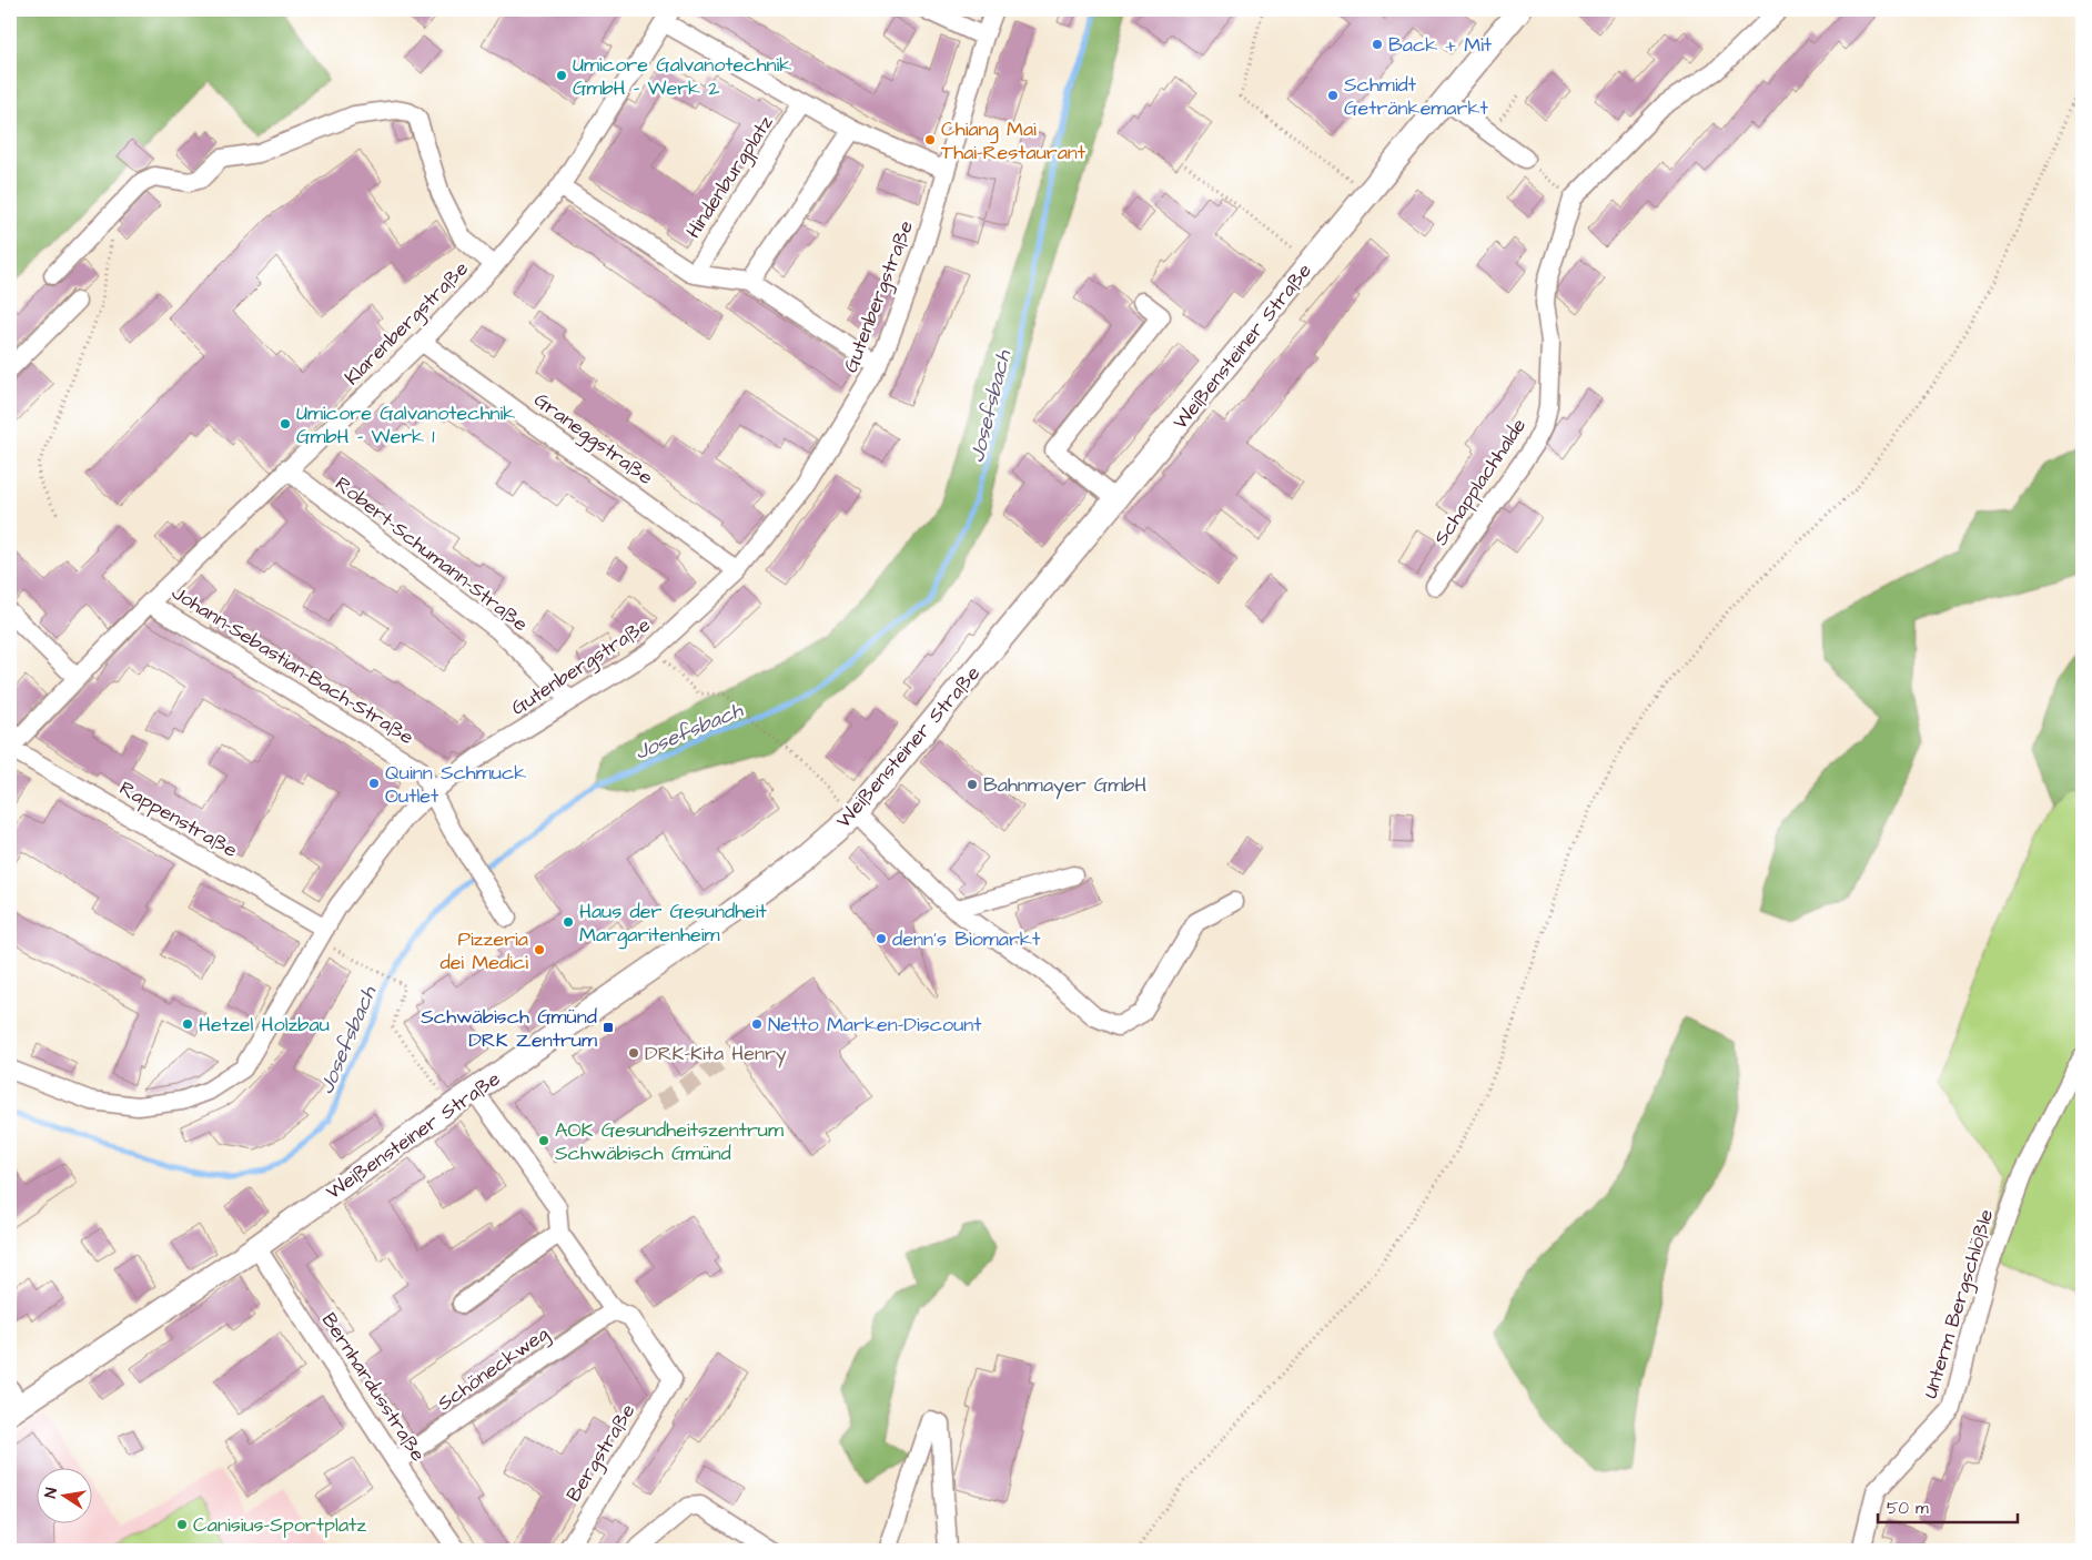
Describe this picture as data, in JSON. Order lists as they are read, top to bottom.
{
  "streets": {
    "main road": ["Weißensteiner Straße"],
    "street": [
      "Hindenburgplatz",
      "Gutenbergstraße",
      "Klarenbergstraße",
      "Graneggstraße",
      "Schapplachhalde",
      "Robert-Schumann-Straße",
      "Johann-Sebastian-Bach-Straße",
      "Rappenstraße",
      "Unterm Bergschlößle",
      "Schöneckweg",
      "Bernhardusstraße",
      "Bergstraße"
    ]
  },
  "crossings": [
    ["Gutenbergstraße", "Graneggstraße"],
    ["Gutenbergstraße", "Robert-Schumann-Straße"],
    ["Gutenbergstraße", "Johann-Sebastian-Bach-Straße"],
    ["Gutenbergstraße", "Rappenstraße"],
    ["Klarenbergstraße", "Graneggstraße"],
    ["Klarenbergstraße", "Robert-Schumann-Straße"],
    ["Klarenbergstraße", "Johann-Sebastian-Bach-Straße"],
    ["Klarenbergstraße", "Rappenstraße"],
    ["Weißensteiner Straße", "Bernhardusstraße"],
    ["Schöneckweg", "Bernhardusstraße"],
    ["Schöneckweg", "Bergstraße"]
  ],
  "water": ["Josefsbach"],
  "places": {
    "other": [
      "Back + Mit",
      "Umicore Galvanotechnik GmbH - Werk 2",
      "Schmidt Getränkemarkt",
      "Chiang Mai Thai-Restaurant",
      "Umicore Galvanotechnik GmbH - Werk 1",
      "Quinn Schmuck Outlet",
      "Bahnmayer GmbH",
      "Haus der Gesundheit Margaritenheim",
      "denn's Biomarkt",
      "Pizzeria dei Medici",
      "Hetzel Holzbau",
      "Netto Marken-Discount",
      "DRK-Kita Henry",
      "AOK Gesundheitszentrum Schwäbisch Gmünd",
      "Canisius-Sportplatz"
    ],
    "transit": ["Schwäbisch Gmünd DRK Zentrum"]
  },
  "scale_bar": "50 m",
  "north": "left"
}
